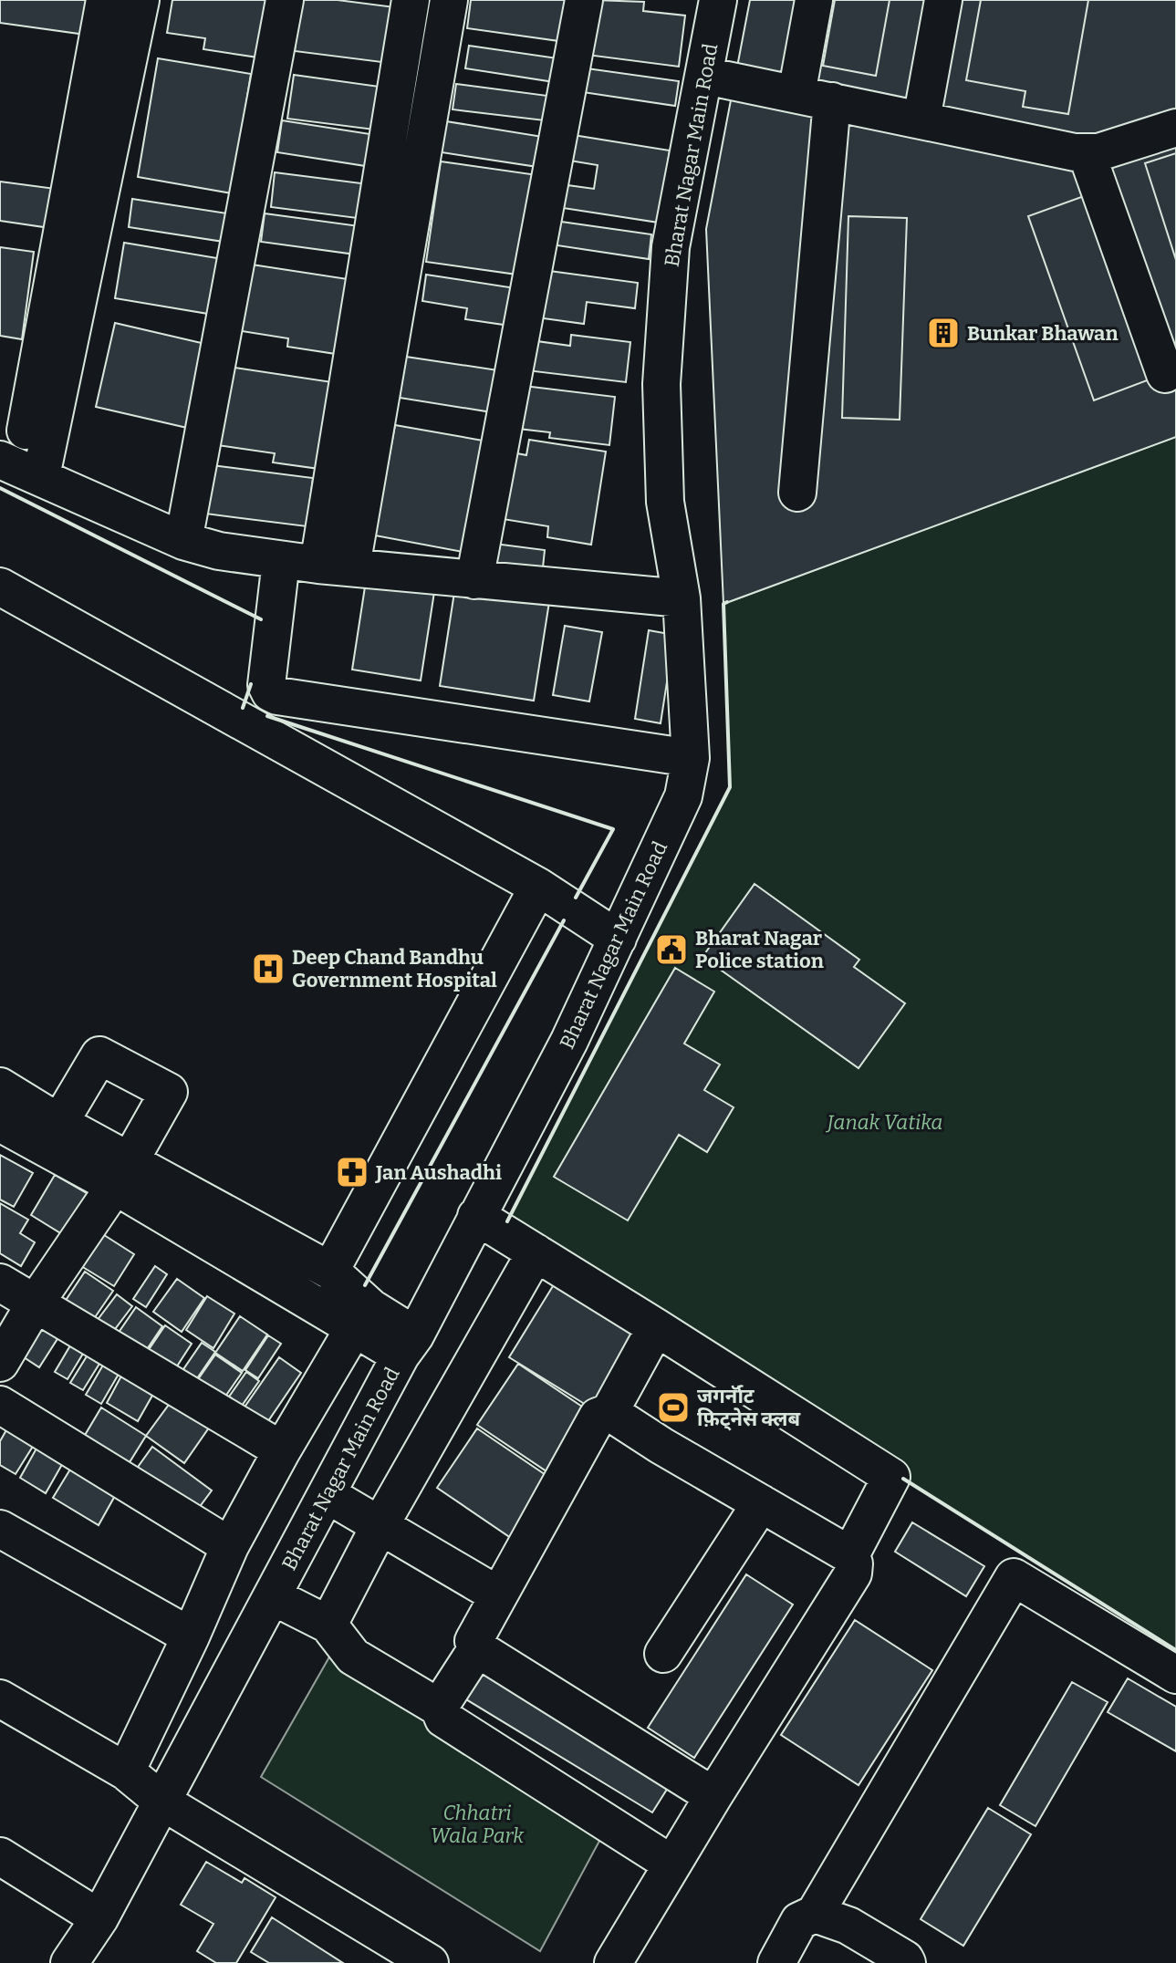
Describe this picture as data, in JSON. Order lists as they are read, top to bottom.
{
  "streets": {
    "street": ["Bharat Nagar Main Road"]
  },
  "parks": ["Janak Vatika", "Chhatri Wala Park"],
  "places": {
    "building": ["Bunkar Bhawan"],
    "public building": ["Bharat Nagar Police station"],
    "hospital": ["Deep Chand Bandhu Government Hospital"],
    "pharmacy": ["Jan Aushadhi"],
    "sports": ["जगर्नॉट फ़िट्नेस क्लब"]
  }
}
